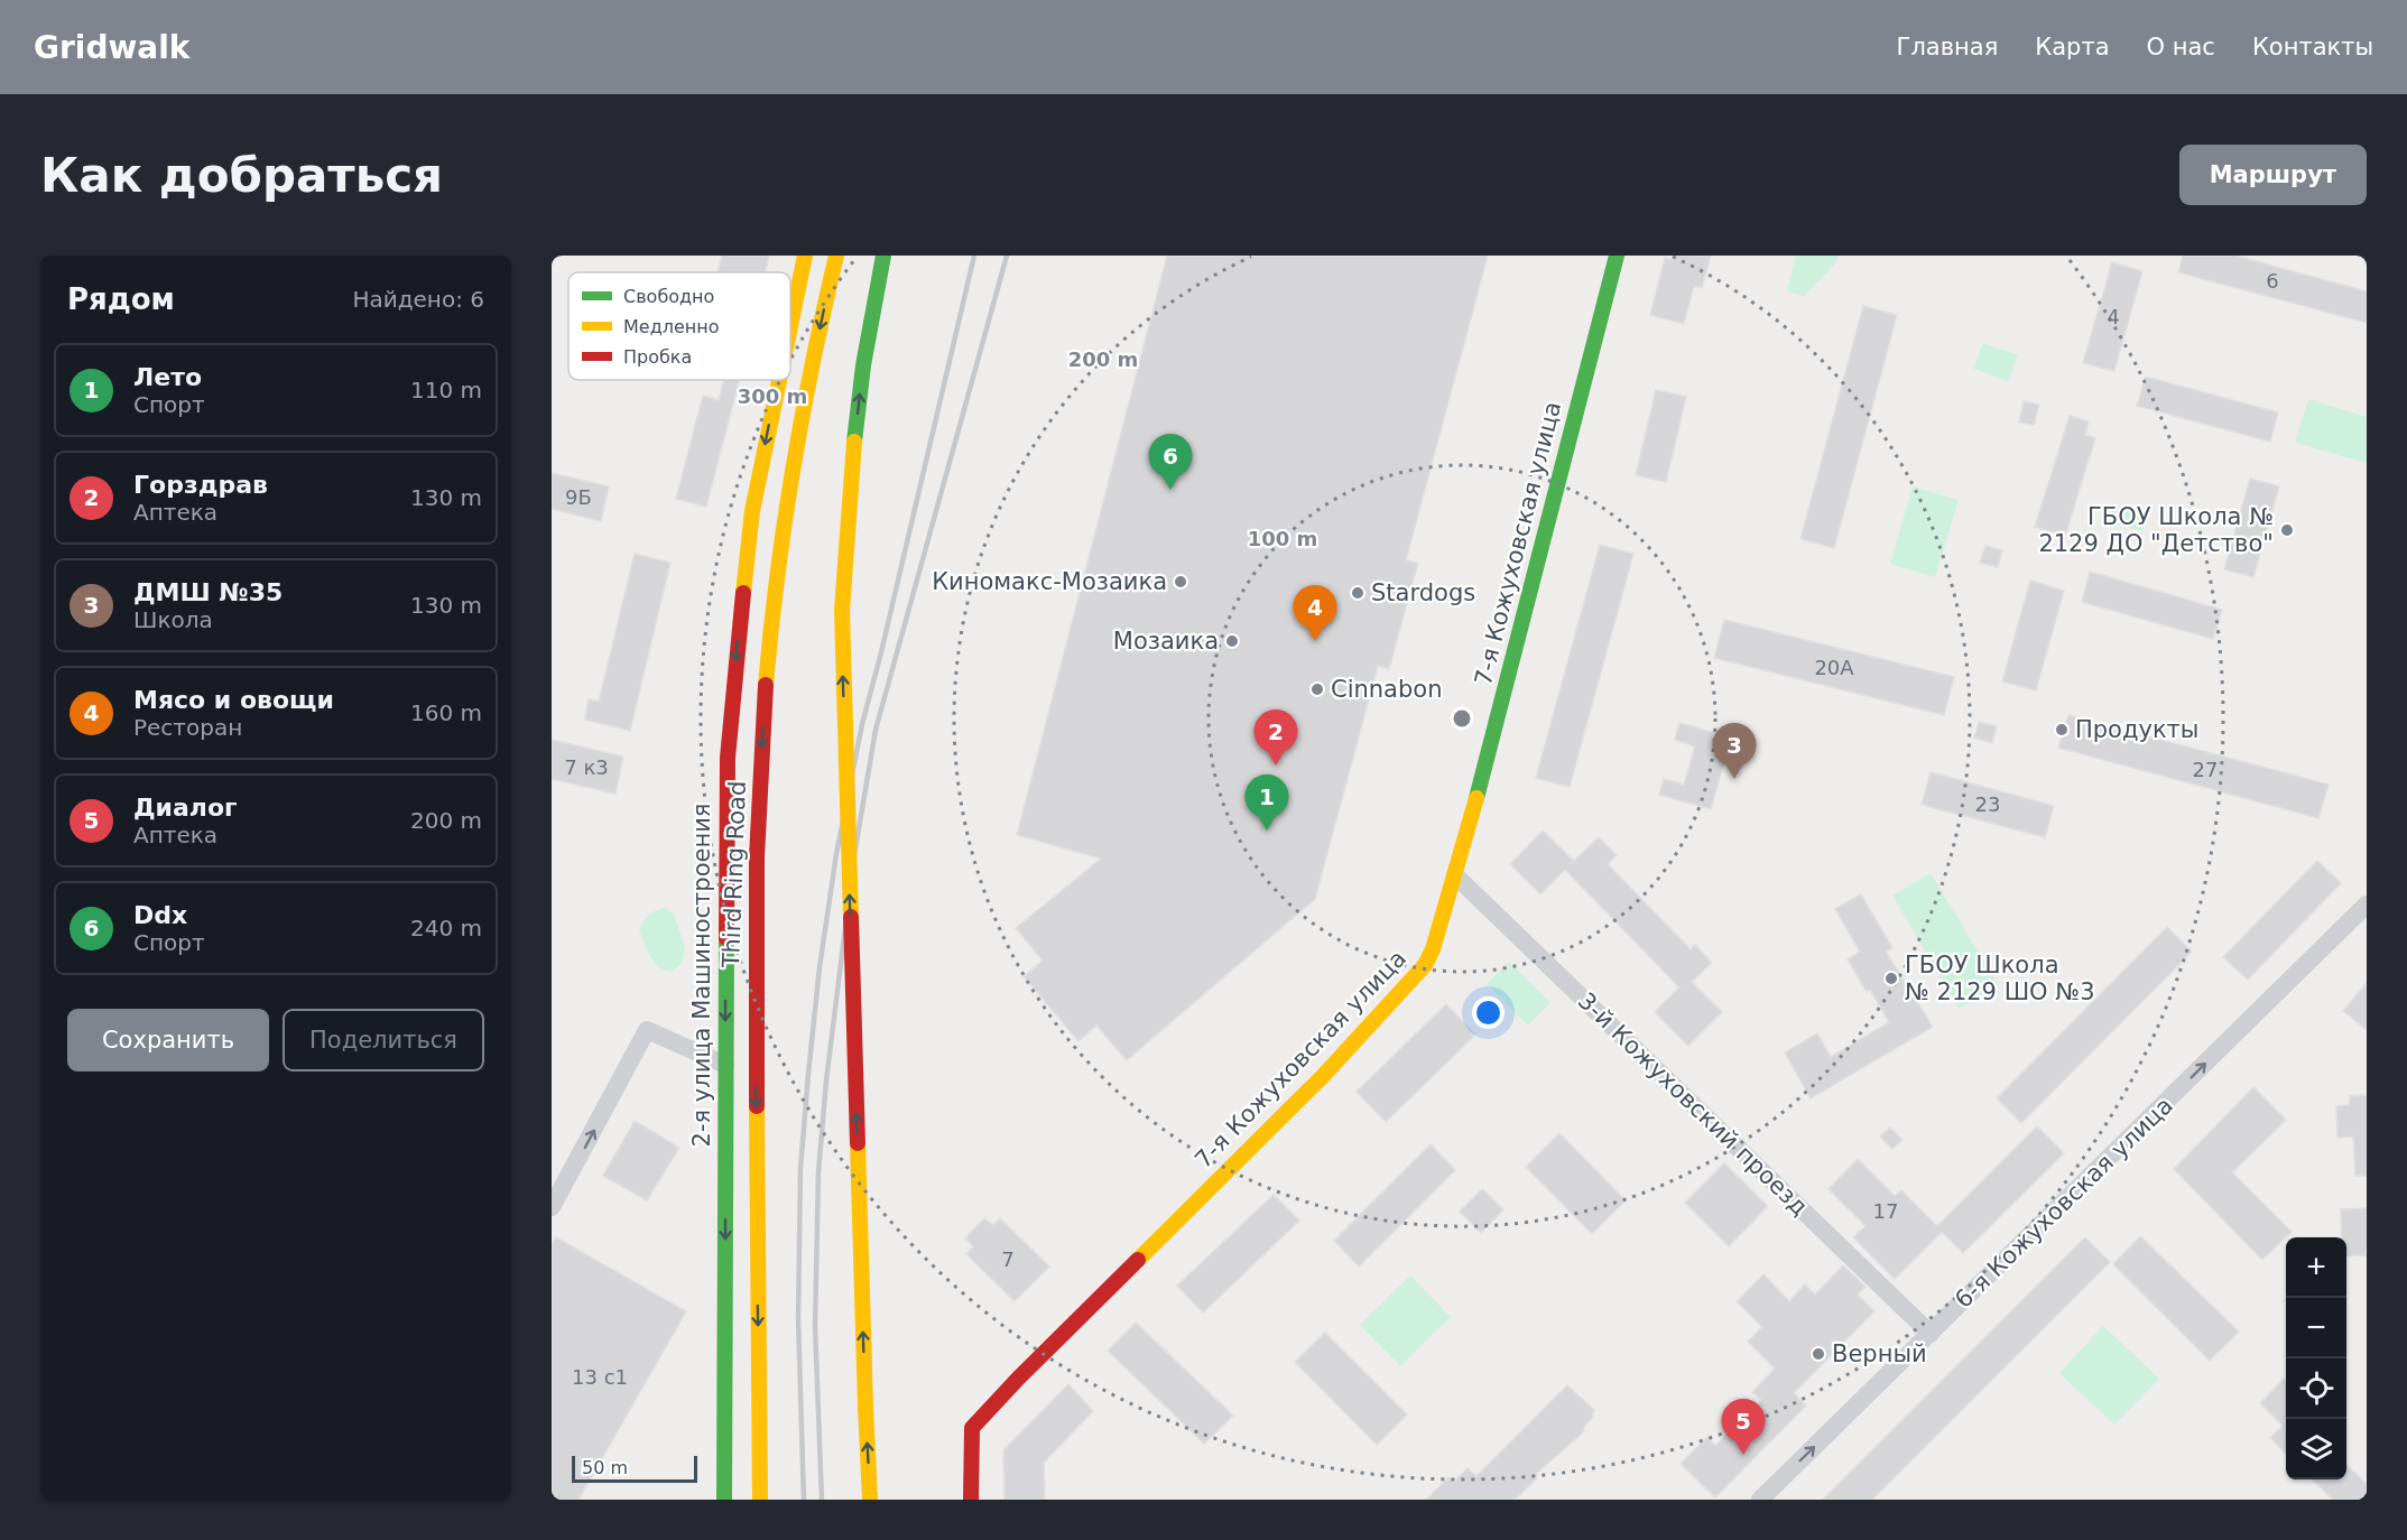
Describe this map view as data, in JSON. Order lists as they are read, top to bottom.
{
  "streets": {
    "main road": ["7-я Кожуховская улица", "Third Ring Road", "2-я улица Машиностроения"],
    "street": ["3-й Кожуховский проезд", "6-я Кожуховская улица"]
  },
  "crossings": [
    ["7-я Кожуховская улица", "3-й Кожуховский проезд"],
    ["3-й Кожуховский проезд", "6-я Кожуховская улица"]
  ],
  "one_way": ["6-я Кожуховская улица"],
  "places": [
    "ГБОУ Школа № 2129 ДО \"Детство\"",
    "Киномакс-Мозаика",
    "Stardogs",
    "Мозаика",
    "Cinnabon",
    "Продукты",
    "ГБОУ Школа № 2129 ШО №3",
    "Верный"
  ],
  "house_numbers": [
    "6",
    "4",
    "9Б",
    "20А",
    "7 к3",
    "27",
    "23",
    "17",
    "7",
    "13 с1"
  ],
  "legend": ["Свободно", "Медленно", "Пробка"],
  "scale_bar": "50 m",
  "page": {
    "header": "Gridwalk",
    "nav": [
      "Главная",
      "Карта",
      "О нас",
      "Контакты"
    ],
    "buttons": [
      "Маршрут",
      ["Сохранить", "Поделиться"]
    ],
    "title": "Как добраться",
    "heading": ["Рядом", "Найдено: 6"],
    "list": [
      {
        "mark": "1",
        "name": "Лето",
        "note": "Спорт",
        "value": "110 m"
      },
      {
        "mark": "2",
        "name": "Горздрав",
        "note": "Аптека",
        "value": "130 m"
      },
      {
        "mark": "3",
        "name": "ДМШ №35",
        "note": "Школа",
        "value": "130 m"
      },
      {
        "mark": "4",
        "name": "Мясо и овощи",
        "note": "Ресторан",
        "value": "160 m"
      },
      {
        "mark": "5",
        "name": "Диалог",
        "note": "Аптека",
        "value": "200 m"
      },
      {
        "mark": "6",
        "name": "Ddx",
        "note": "Спорт",
        "value": "240 m"
      }
    ],
    "pins": [
      "6",
      "4",
      "2",
      "3",
      "1",
      "5"
    ],
    "map_buttons": ["+", "−"],
    "scale": "50 m"
  },
  "rings": ["200 m", "300 m", "100 m"]
}
